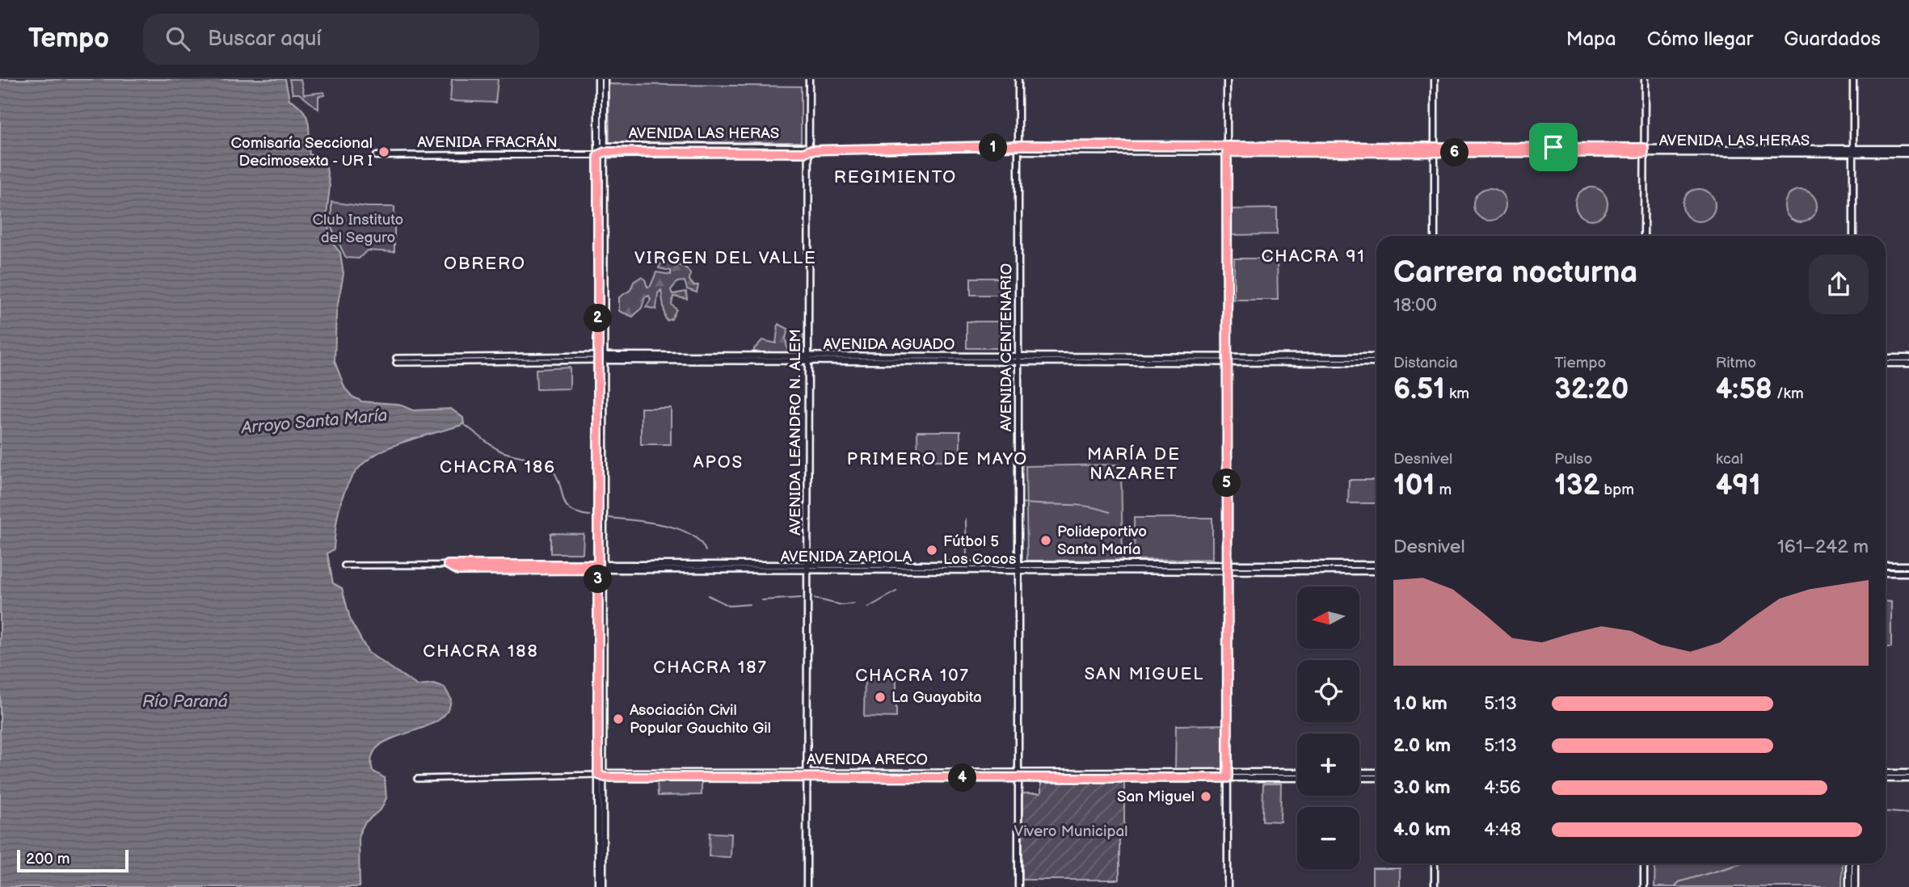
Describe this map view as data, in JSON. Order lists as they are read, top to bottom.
{
  "streets": {
    "main road": [
      "AVENIDA LAS HERAS",
      "AVENIDA FRACRÁN",
      "AVENIDA AGUADO",
      "AVENIDA CENTENARIO",
      "AVENIDA LEANDRO N. ALEM",
      "AVENIDA ZAPIOLA",
      "AVENIDA ARECO"
    ]
  },
  "crossings": [
    ["AVENIDA LAS HERAS", "AVENIDA FRACRÁN"],
    ["AVENIDA LAS HERAS", "AVENIDA CENTENARIO"],
    ["AVENIDA LAS HERAS", "AVENIDA LEANDRO N. ALEM"],
    ["AVENIDA AGUADO", "AVENIDA CENTENARIO"],
    ["AVENIDA AGUADO", "AVENIDA LEANDRO N. ALEM"],
    ["AVENIDA CENTENARIO", "AVENIDA ZAPIOLA"],
    ["AVENIDA CENTENARIO", "AVENIDA ARECO"],
    ["AVENIDA LEANDRO N. ALEM", "AVENIDA ZAPIOLA"],
    ["AVENIDA LEANDRO N. ALEM", "AVENIDA ARECO"]
  ],
  "districts": [
    "REGIMIENTO",
    "CHACRA 91",
    "VIRGEN DEL VALLE",
    "OBRERO",
    "MARÍA DE NAZARET",
    "PRIMERO DE MAYO",
    "APOS",
    "CHACRA 186",
    "CHACRA 188",
    "CHACRA 187",
    "SAN MIGUEL",
    "CHACRA 107"
  ],
  "water": ["Arroyo Santa María", "Río Paraná"],
  "parks": ["Club Instituto del Seguro", "Vivero Municipal"],
  "places": [
    "Comisaría Seccional Decimosexta - UR I",
    "Polideportivo Santa María",
    "Fútbol 5 Los Cocos",
    "La Guayabita",
    "Asociación Civil Popular Gauchito Gil",
    "San Miguel"
  ],
  "scale_bar": "200 m",
  "north": "left",
  "page": {
    "header": "Tempo",
    "search": "Buscar aquí",
    "nav": ["Mapa", "Cómo llegar", "Guardados"],
    "pins": [
      "1",
      "6",
      "2",
      "5",
      "3",
      "4"
    ],
    "heading": ["Carrera nocturna", "18:00"],
    "stats": [
      ["Distancia", "6.51 km"],
      ["Tiempo", "32:20"],
      ["Ritmo", "4:58 /km"],
      ["Desnivel", "101 m"],
      ["Pulso", "132 bpm"],
      ["kcal", "491"]
    ],
    "chart": ["Desnivel", "161–242 m"],
    "map_buttons": ["+", "−"],
    "list": [
      {
        "name": "1.0 km",
        "note": "5:13"
      },
      {
        "name": "2.0 km",
        "note": "5:13"
      },
      {
        "name": "3.0 km",
        "note": "4:56"
      },
      {
        "name": "4.0 km",
        "note": "4:48"
      }
    ],
    "scale": "200 m"
  }
}
